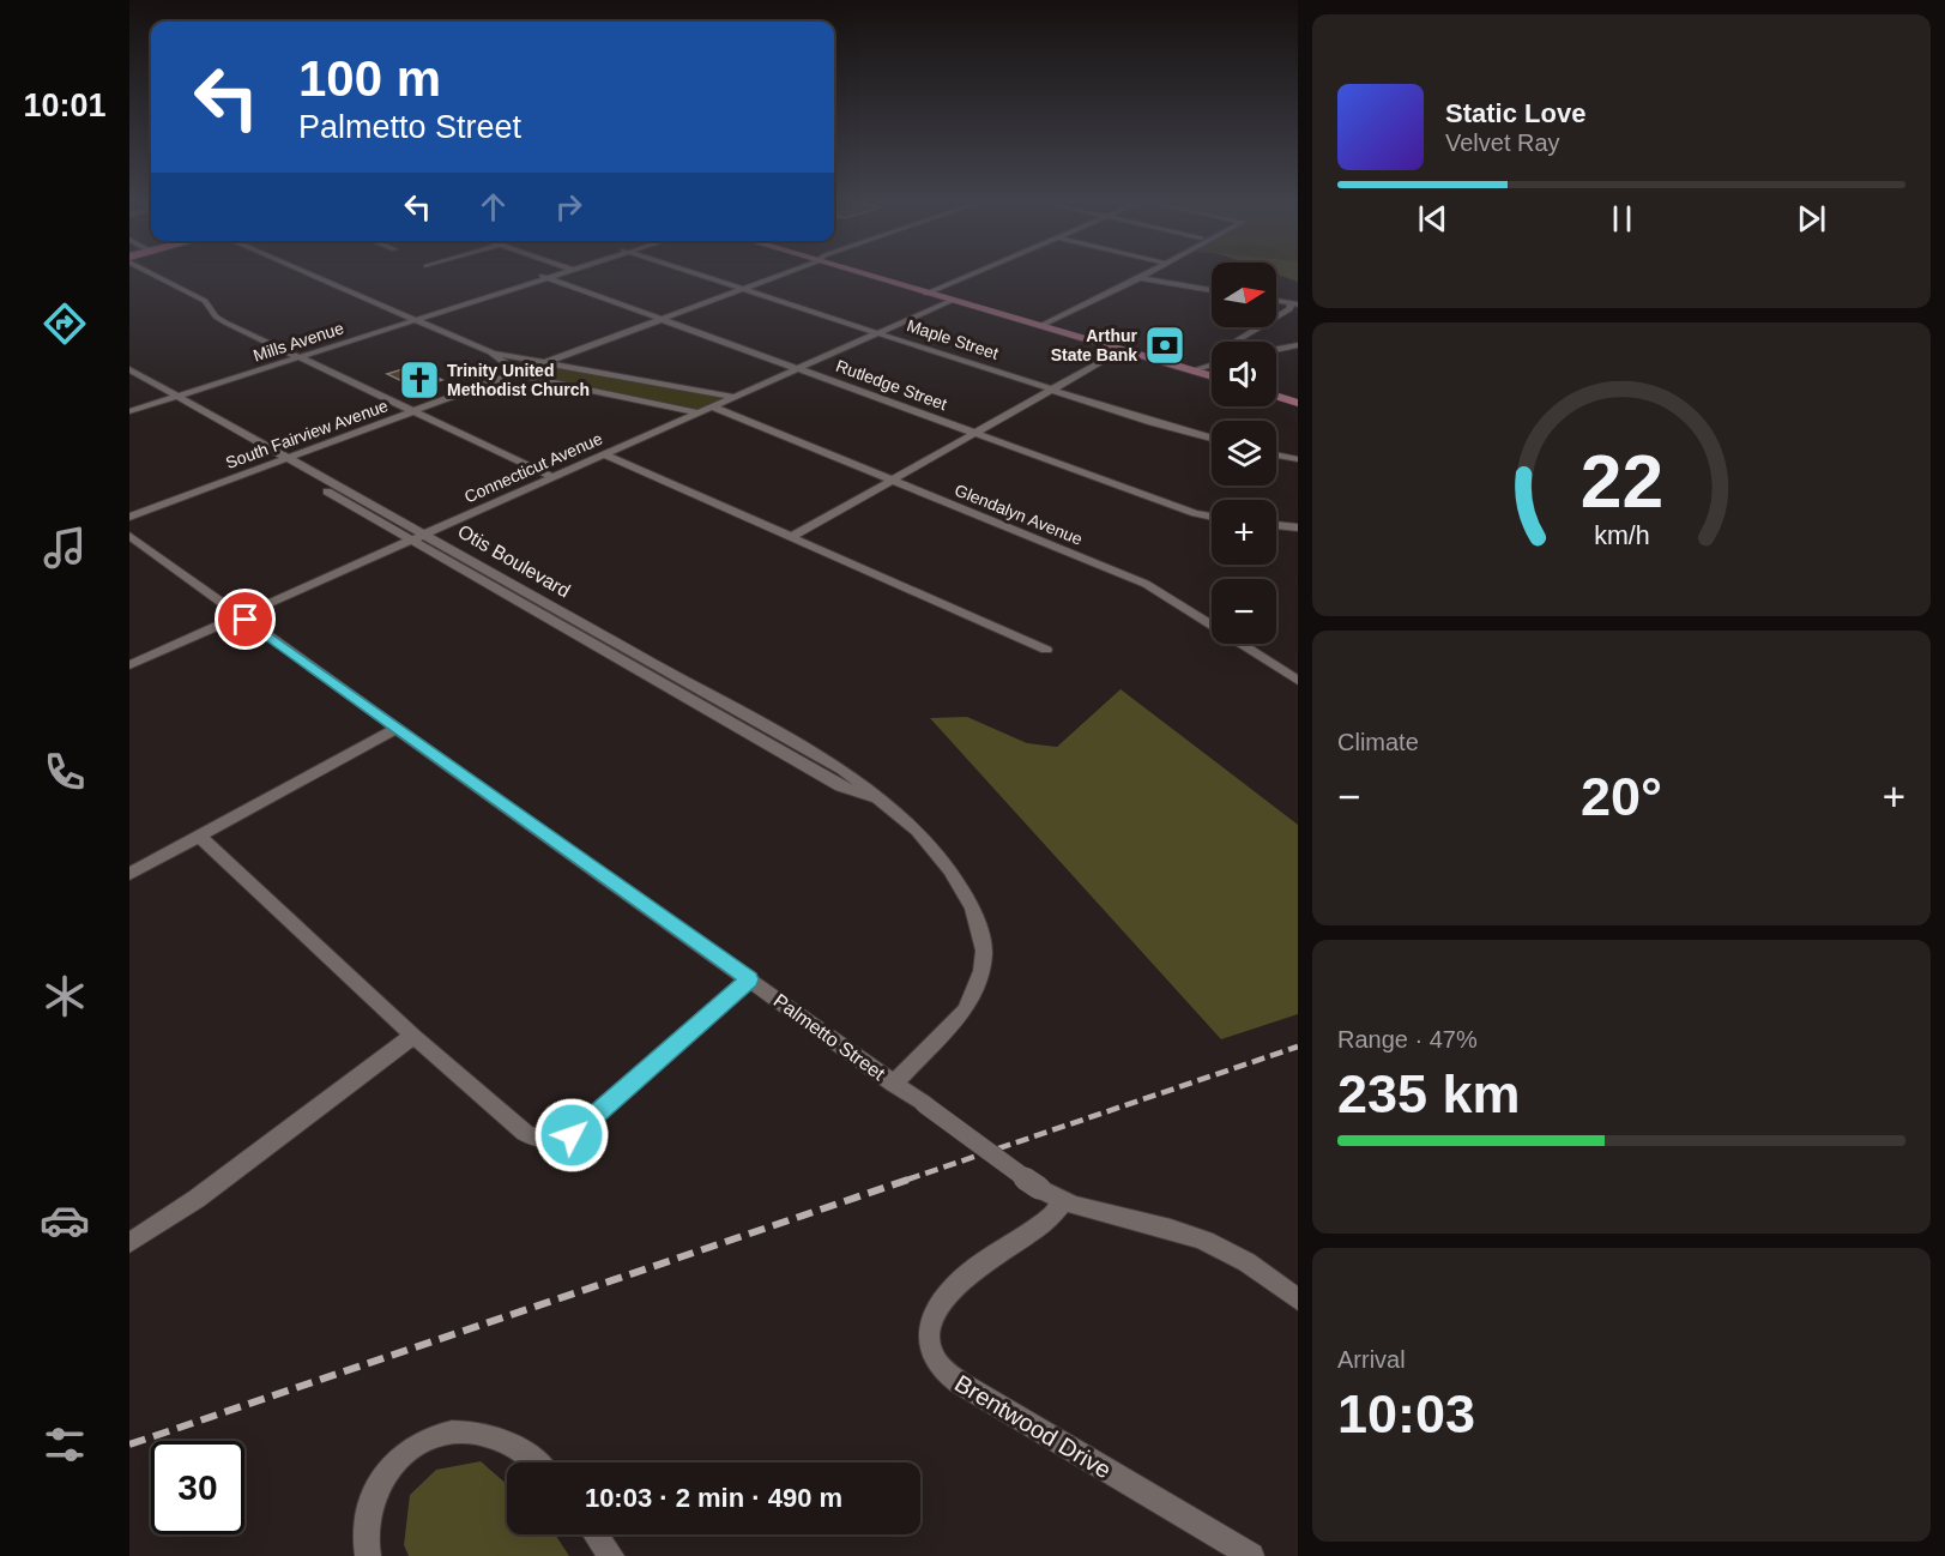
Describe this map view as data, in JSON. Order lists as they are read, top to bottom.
{
  "streets": {
    "street": [
      "Maple Street",
      "Mills Avenue",
      "Rutledge Street",
      "South Fairview Avenue",
      "Connecticut Avenue",
      "Glendalyn Avenue",
      "Otis Boulevard",
      "Palmetto Street",
      "Brentwood Drive"
    ]
  },
  "crossings": [
    ["Maple Street", "South Fairview Avenue"],
    ["Maple Street", "Connecticut Avenue"],
    ["Mills Avenue", "Rutledge Street"],
    ["Mills Avenue", "Otis Boulevard"],
    ["Rutledge Street", "South Fairview Avenue"],
    ["Rutledge Street", "Connecticut Avenue"],
    ["South Fairview Avenue", "Otis Boulevard"],
    ["Connecticut Avenue", "Glendalyn Avenue"],
    ["Connecticut Avenue", "Otis Boulevard"],
    ["Connecticut Avenue", "Palmetto Street"],
    ["Otis Boulevard", "Palmetto Street"],
    ["Palmetto Street", "Brentwood Drive"]
  ],
  "places": {
    "bank": ["Arthur State Bank"],
    "church": ["Trinity United Methodist Church"]
  },
  "north": "right",
  "page": {
    "tabs": "10:01",
    "turn": ["100 m", "Palmetto Street"],
    "song": ["Static Love", "Velvet Ray"],
    "map_buttons": ["+", "−"],
    "tile": [
      "Climate",
      ["Range · 47%", "235 km"],
      ["Arrival", "10:03"]
    ],
    "heat": ["−", "20°", "+"],
    "limit": "30",
    "trip": "10:03 · 2 min · 490 m",
    "gauge": ["22", "km/h"]
  }
}
